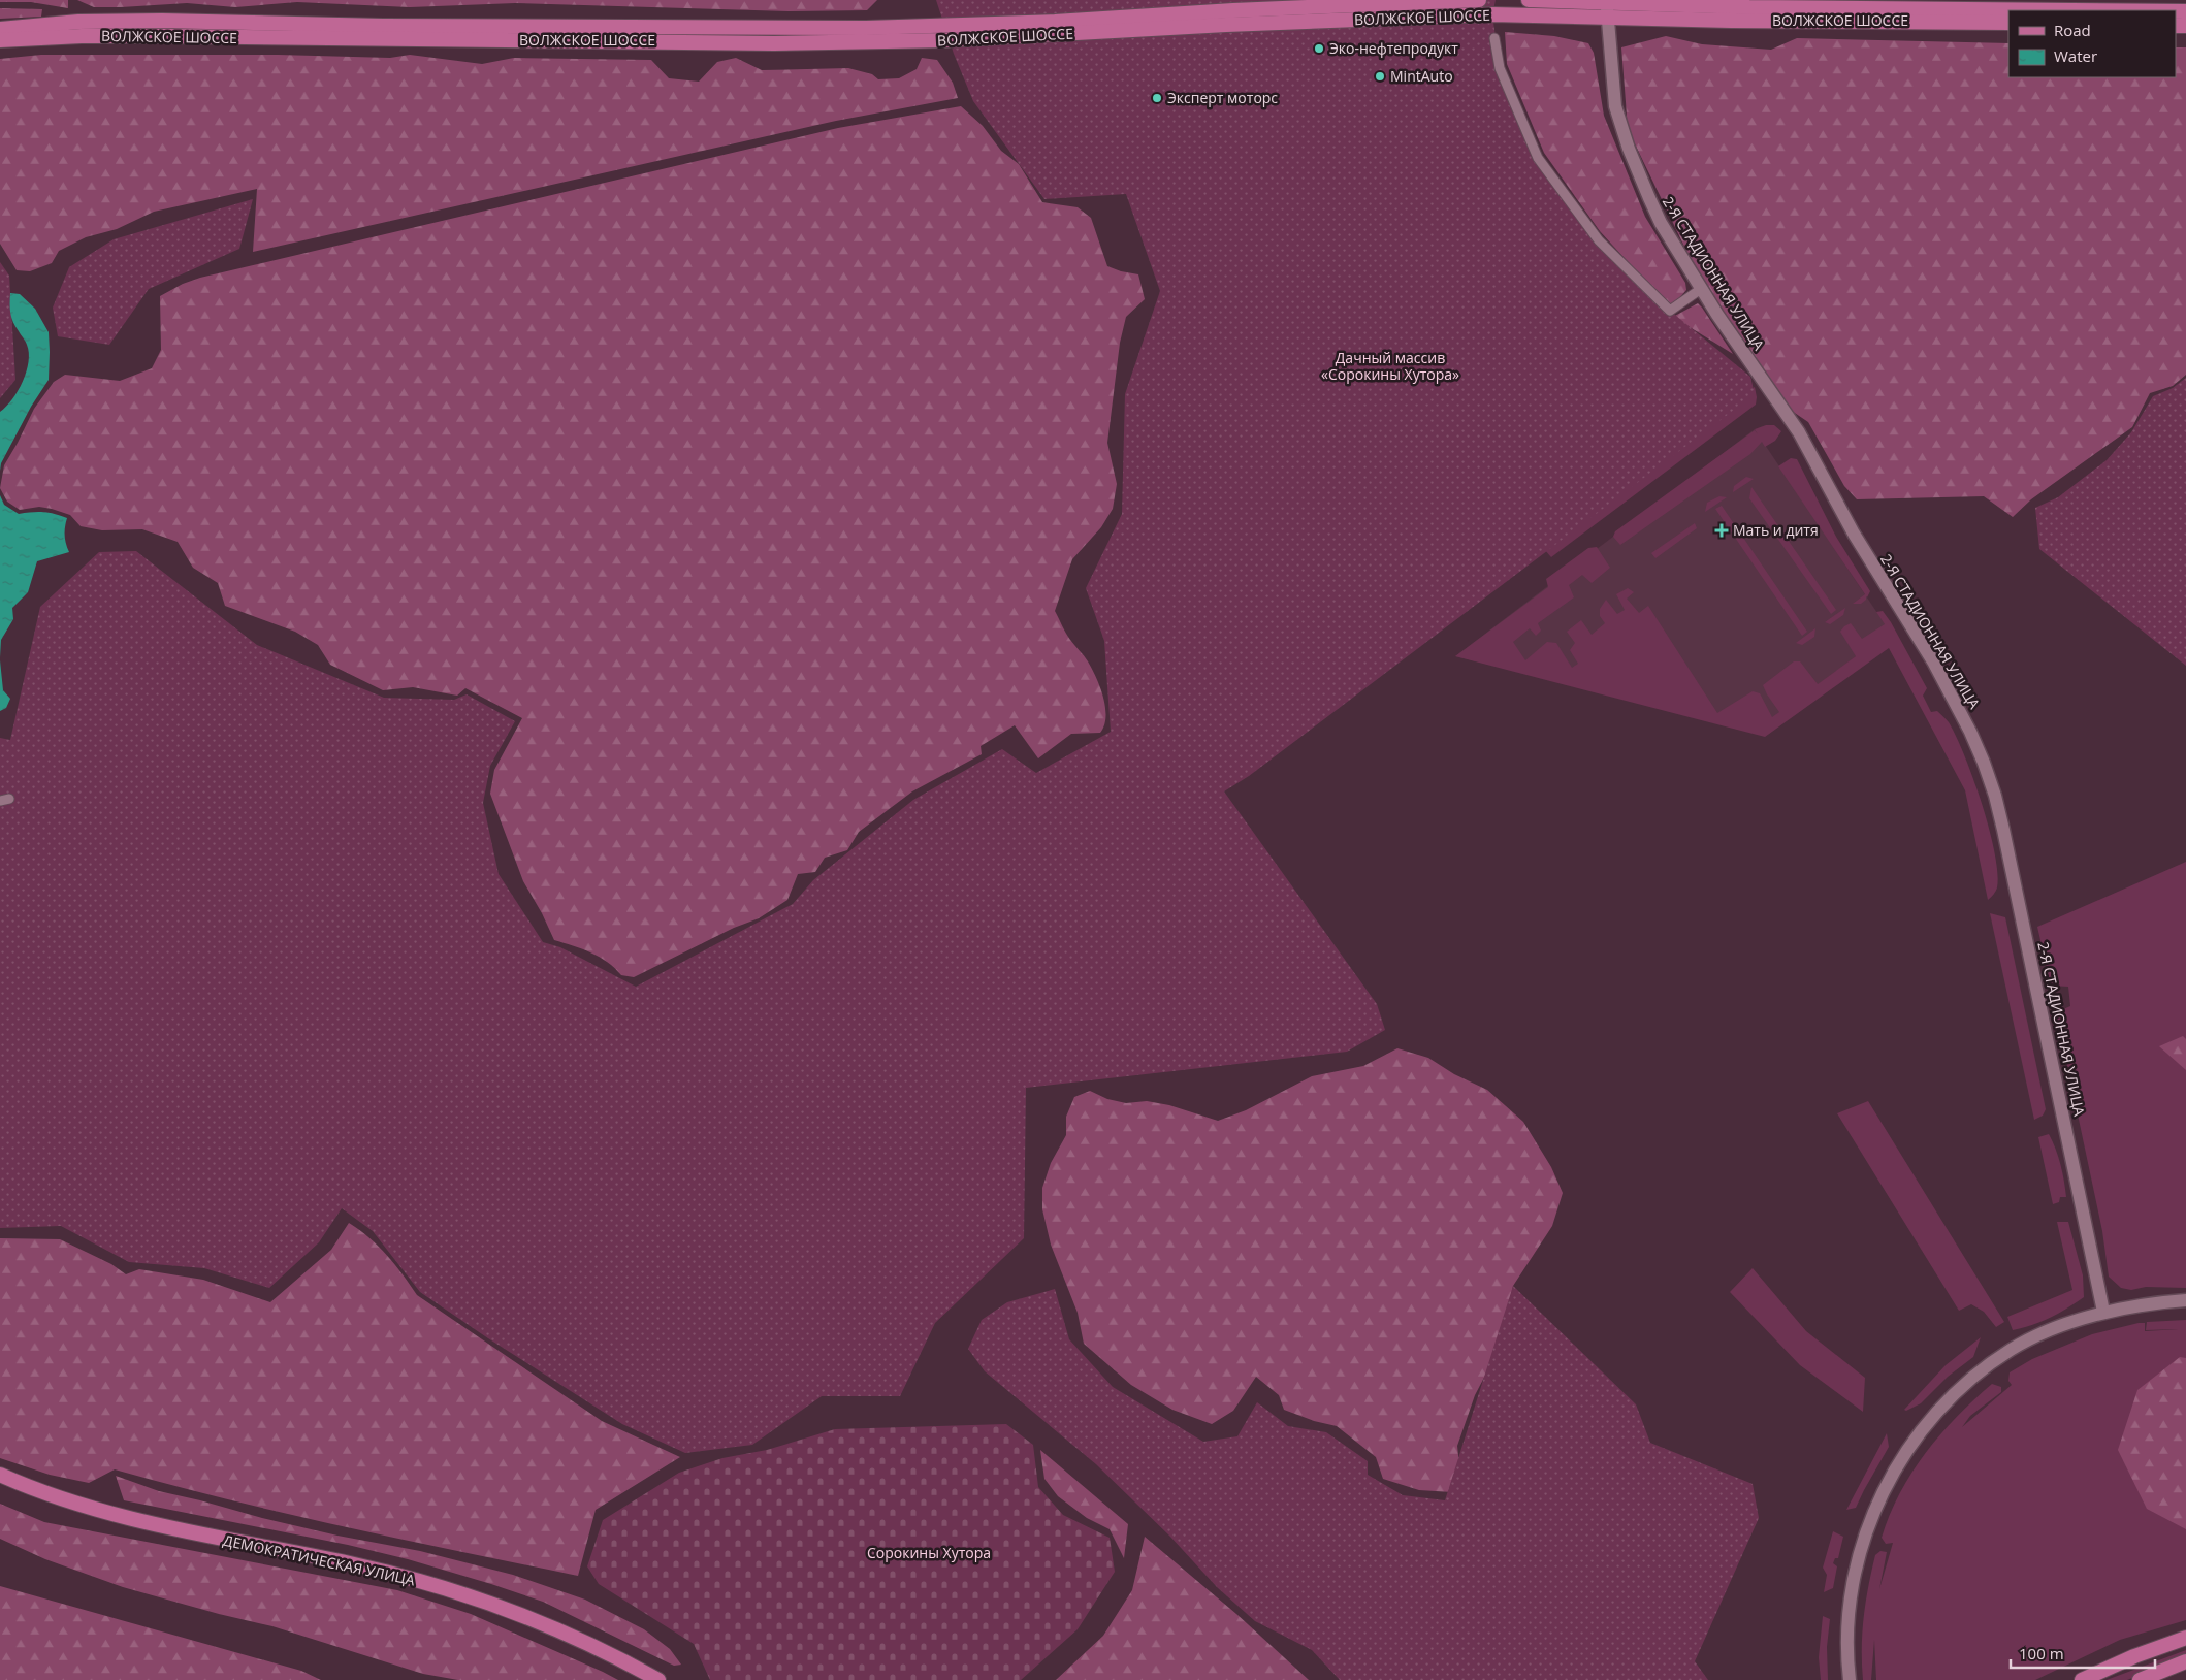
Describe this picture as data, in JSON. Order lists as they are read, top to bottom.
{
  "streets": {
    "main road": ["ВОЛЖСКОЕ ШОССЕ", "2-Я СТАДИОННАЯ УЛИЦА", "ДЕМОКРАТИЧЕСКАЯ УЛИЦА"]
  },
  "crossings": [
    ["ВОЛЖСКОЕ ШОССЕ", "2-Я СТАДИОННАЯ УЛИЦА"]
  ],
  "parks": ["Дачный массив «Сорокины Хутора»", "Сорокины Хутора"],
  "places": {
    "other": ["Эко-нефтепродукт", "MintAuto", "Эксперт моторс"],
    "health": ["Мать и дитя"]
  },
  "legend": ["Road", "Water"],
  "scale_bar": "100 m"
}
